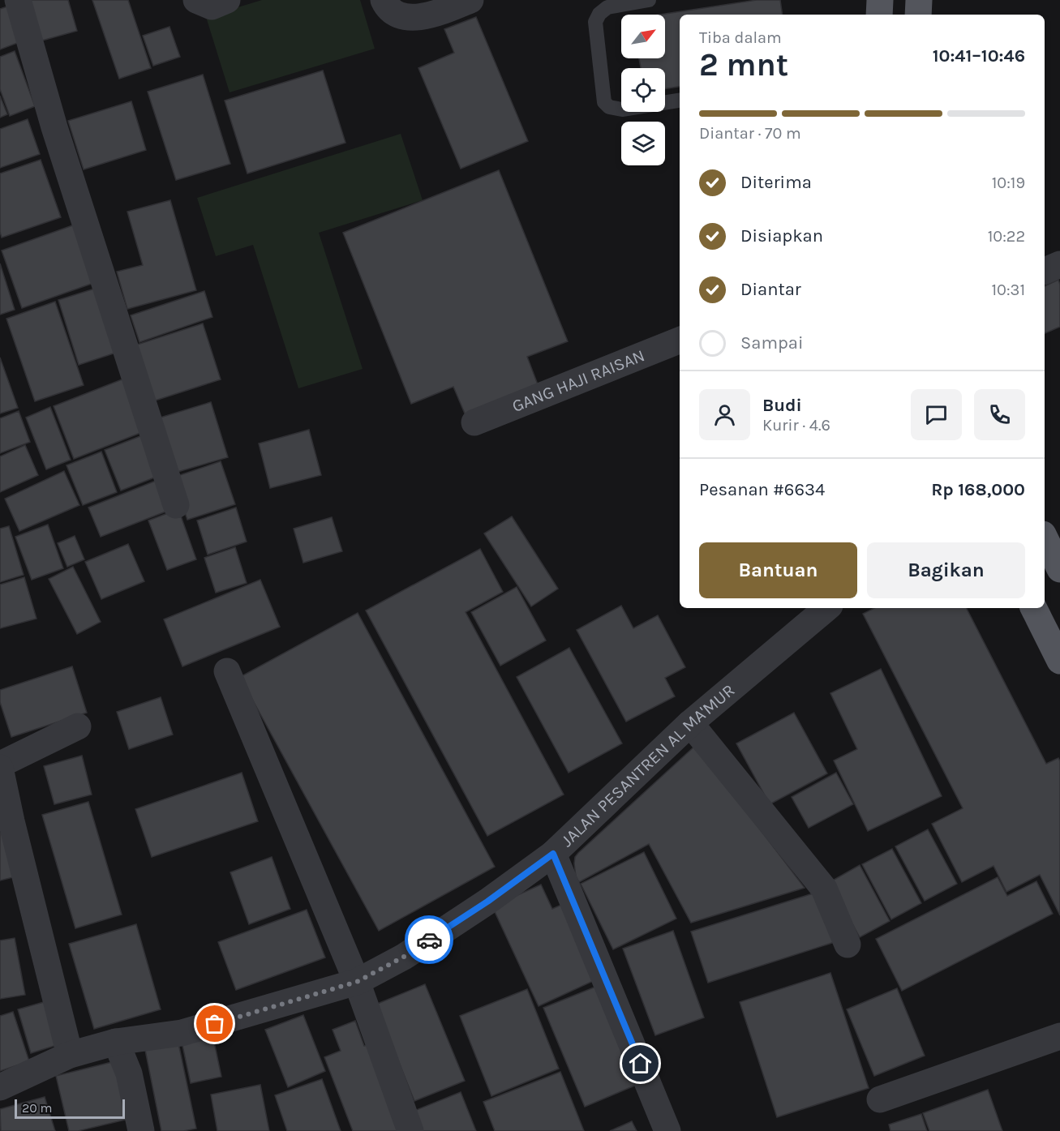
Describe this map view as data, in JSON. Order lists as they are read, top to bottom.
{
  "streets": {
    "street": ["GANG HAJI RAISAN", "JALAN PESANTREN AL MA'MUR"]
  },
  "scale_bar": "20 m",
  "north": "top right",
  "page": {
    "heading": ["2 mnt", "Tiba dalam", "10:41–10:46"],
    "panel": [
      "Budi",
      "Kurir · 4.6",
      "Pesanan #6634",
      "Rp 168,000"
    ],
    "bar": "Diantar · 70 m",
    "list": [
      ["Diterima", "10:19"],
      ["Disiapkan", "10:22"],
      ["Diantar", "10:31"],
      "Sampai"
    ],
    "buttons": ["Bantuan", "Bagikan"],
    "scale": "20 m"
  }
}
